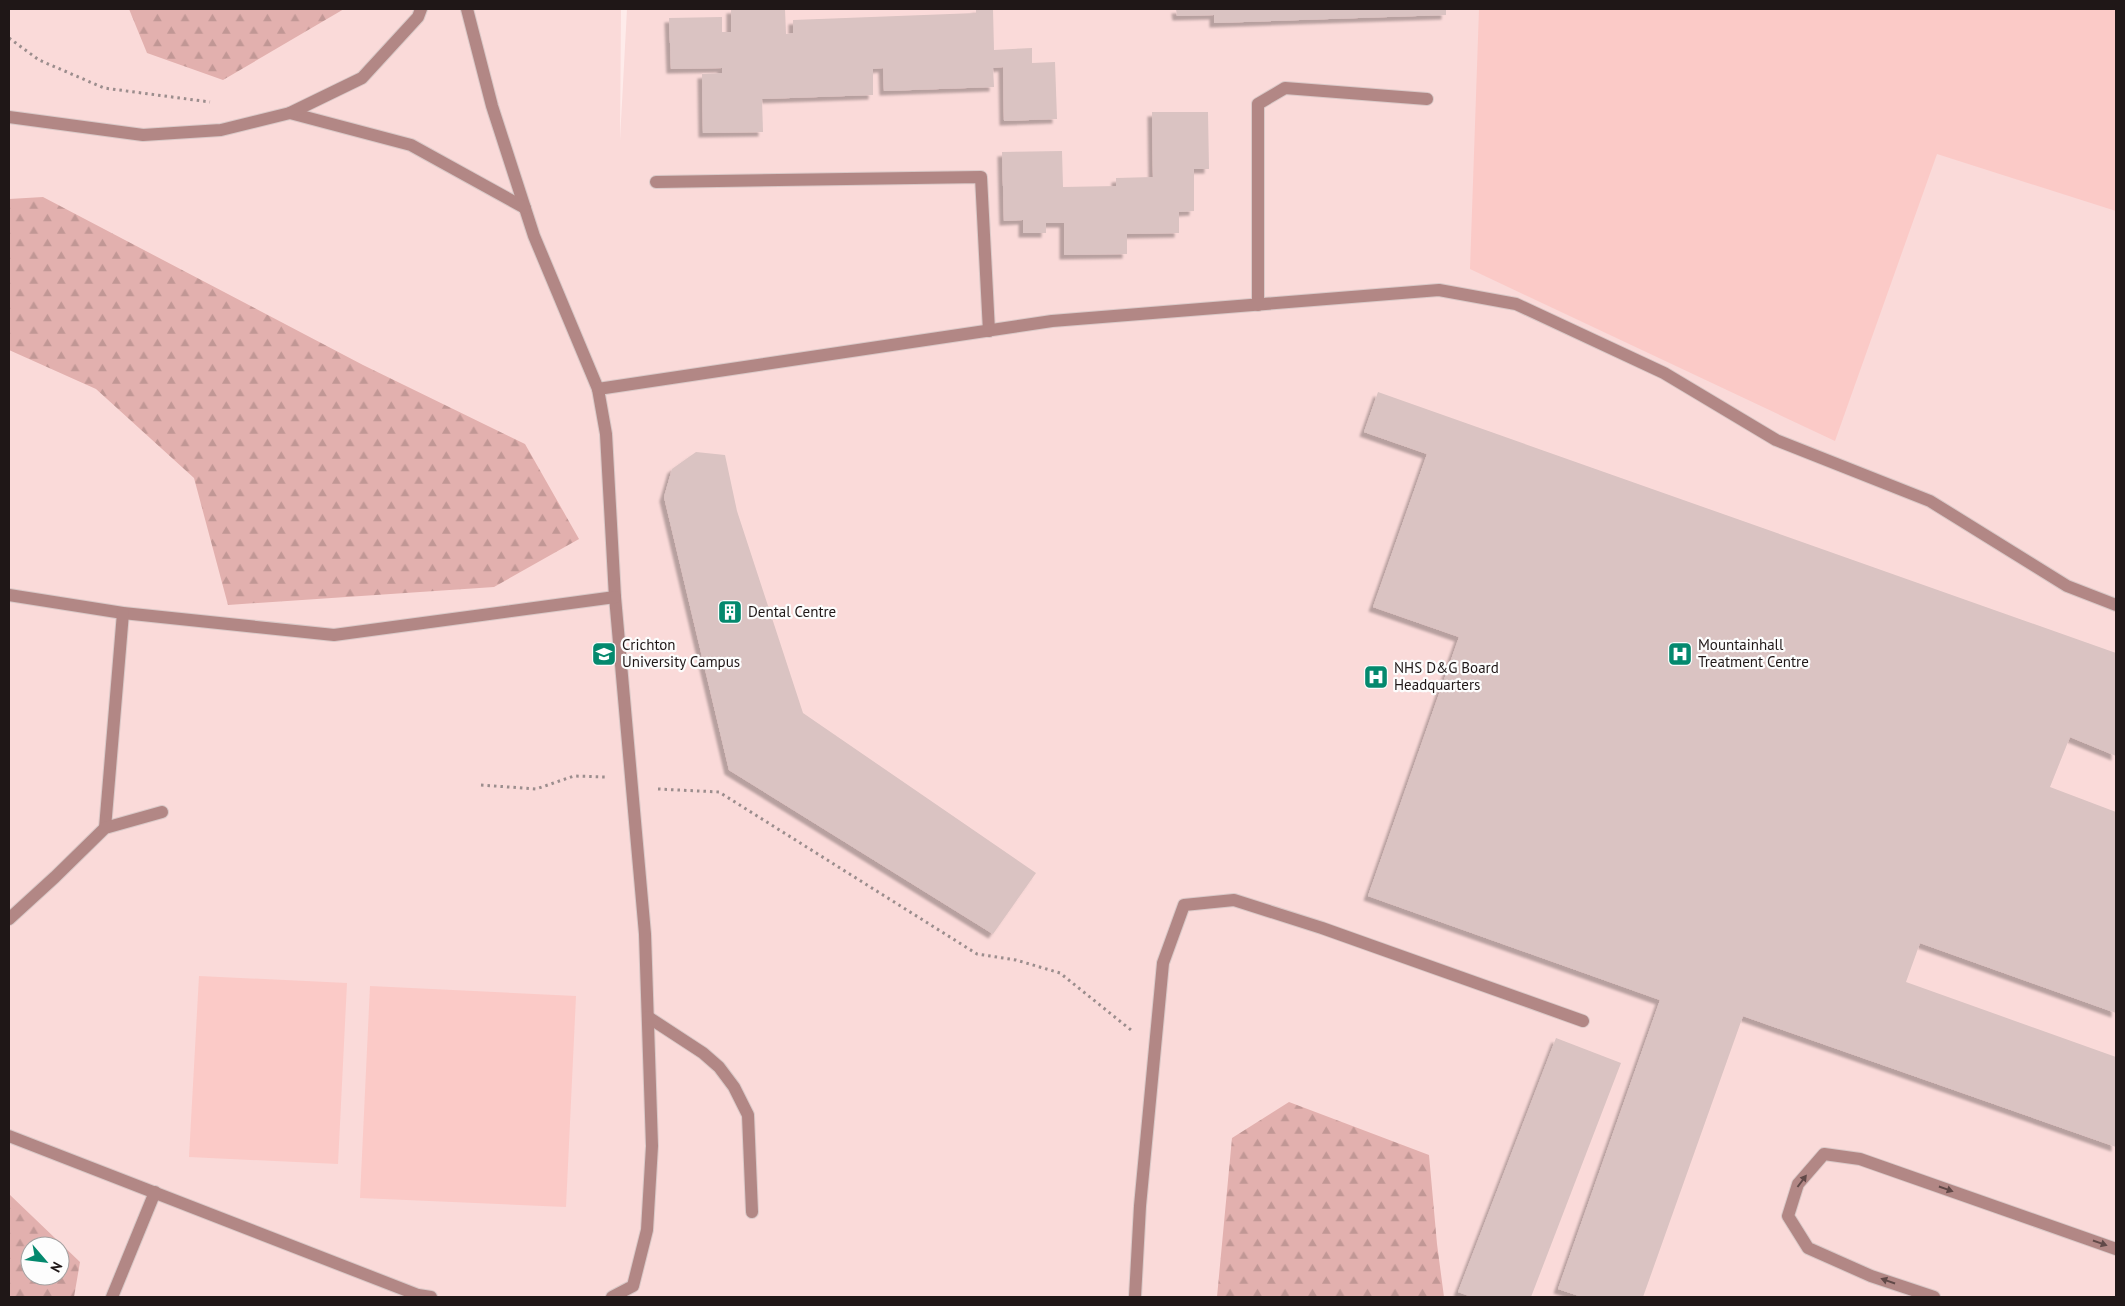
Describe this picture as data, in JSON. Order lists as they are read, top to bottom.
{
  "places": {
    "building": ["Dental Centre"],
    "school or university": ["Crichton University Campus"],
    "hospital": ["Mountainhall Treatment Centre", "NHS D&G Board Headquarters"]
  },
  "north": "bottom right"
}
